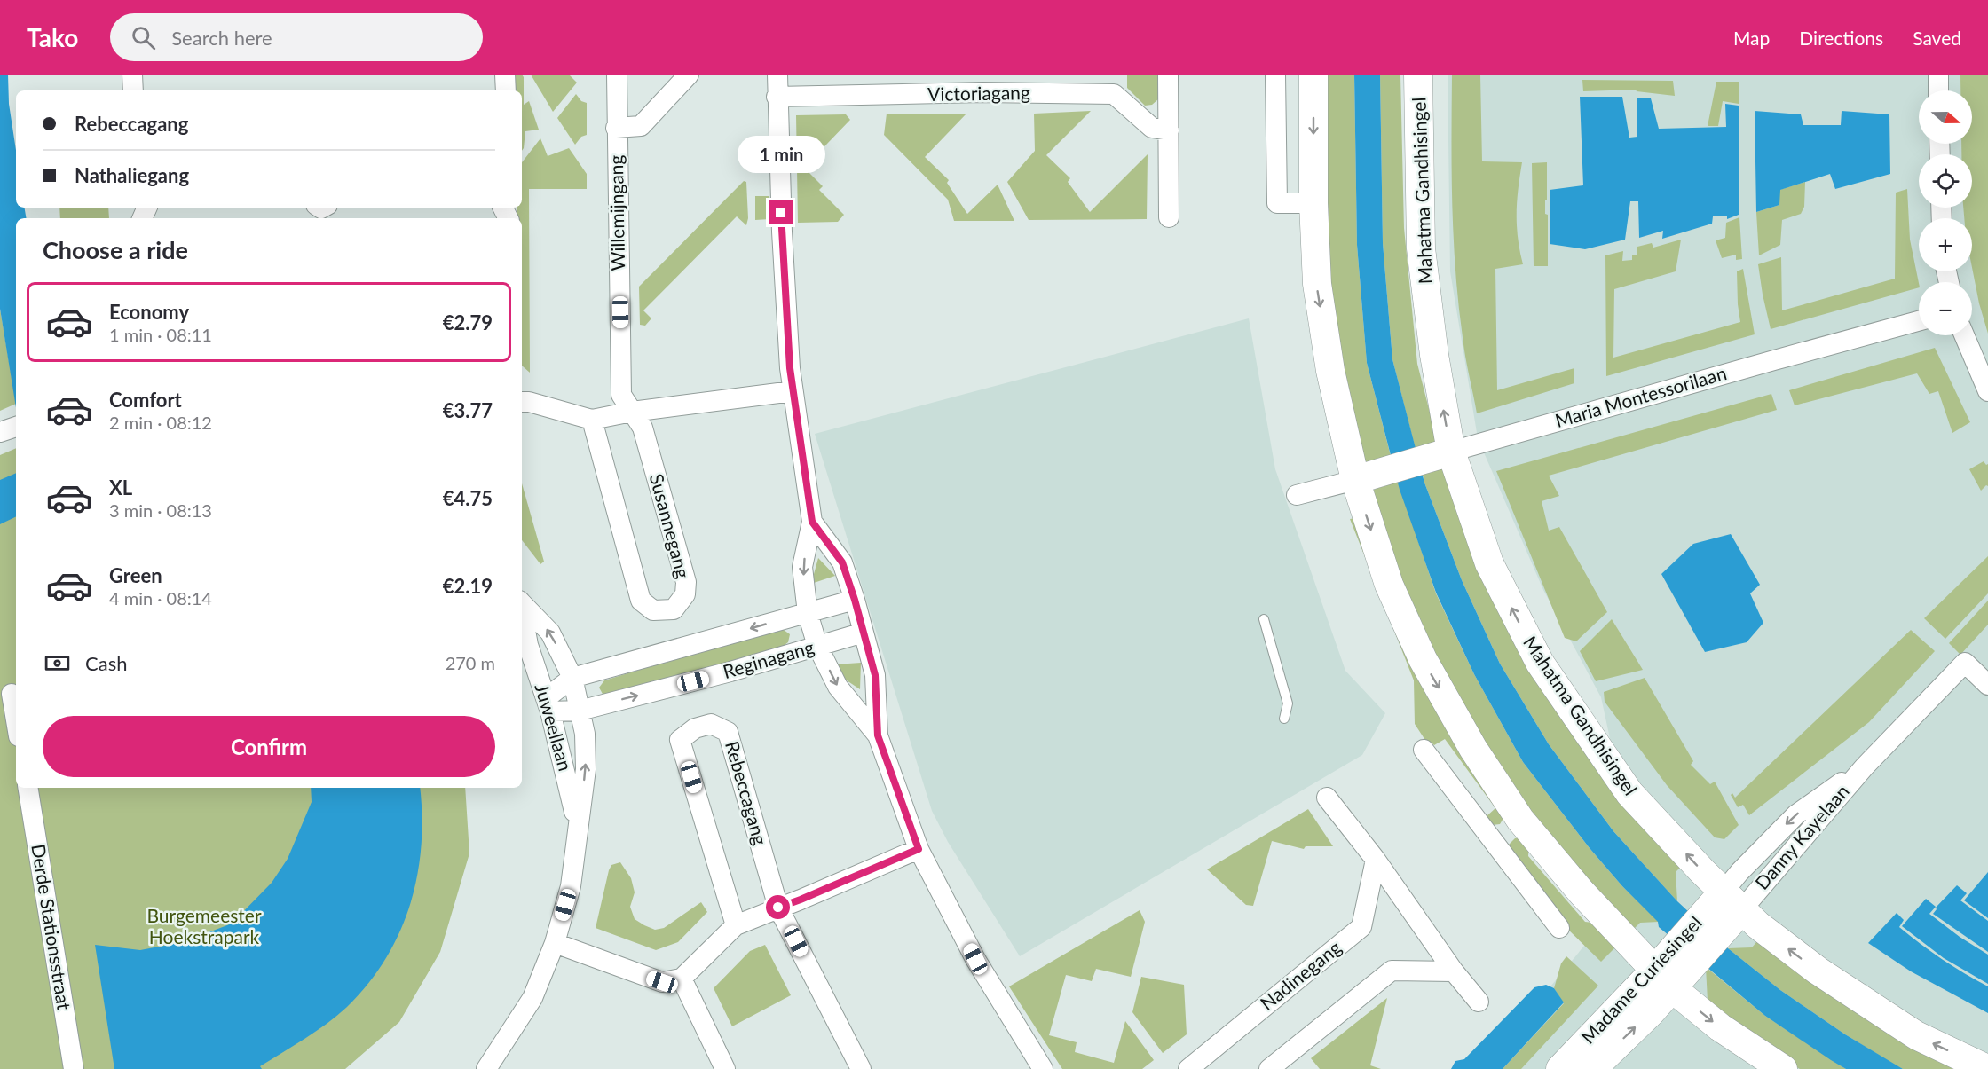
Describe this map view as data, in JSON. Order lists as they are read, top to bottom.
{
  "streets": {
    "street": [
      "Victoriagang",
      "Mahatma Gandhisingel",
      "Willemijngang",
      "Maria Montessorilaan",
      "Susannegang",
      "Reginagang",
      "Juweellaan",
      "Rebeccagang",
      "Danny Kayelaan",
      "Derde Stationsstraat",
      "Nadinegang",
      "Madame Curiesingel"
    ]
  },
  "crossings": [
    ["Mahatma Gandhisingel", "Maria Montessorilaan"],
    ["Mahatma Gandhisingel", "Danny Kayelaan"],
    ["Mahatma Gandhisingel", "Madame Curiesingel"],
    ["Willemijngang", "Susannegang"],
    ["Reginagang", "Juweellaan"],
    ["Danny Kayelaan", "Madame Curiesingel"]
  ],
  "parks": ["Burgemeester Hoekstrapark"],
  "north": "right",
  "page": {
    "header": "Tako",
    "search": "Search here",
    "nav": ["Map", "Directions", "Saved"],
    "map_buttons": ["+", "−"],
    "banner": ["Rebeccagang", "Nathaliegang"],
    "bubble": "1 min",
    "heading": "Choose a ride",
    "list": [
      {
        "name": "Economy",
        "note": "1 min · 08:11",
        "value": "€2.79"
      },
      {
        "name": "Comfort",
        "note": "2 min · 08:12",
        "value": "€3.77"
      },
      {
        "name": "XL",
        "note": "3 min · 08:13",
        "value": "€4.75"
      },
      {
        "name": "Green",
        "note": "4 min · 08:14",
        "value": "€2.19"
      }
    ],
    "pay": ["Cash", "270 m"],
    "buttons": "Confirm"
  }
}
